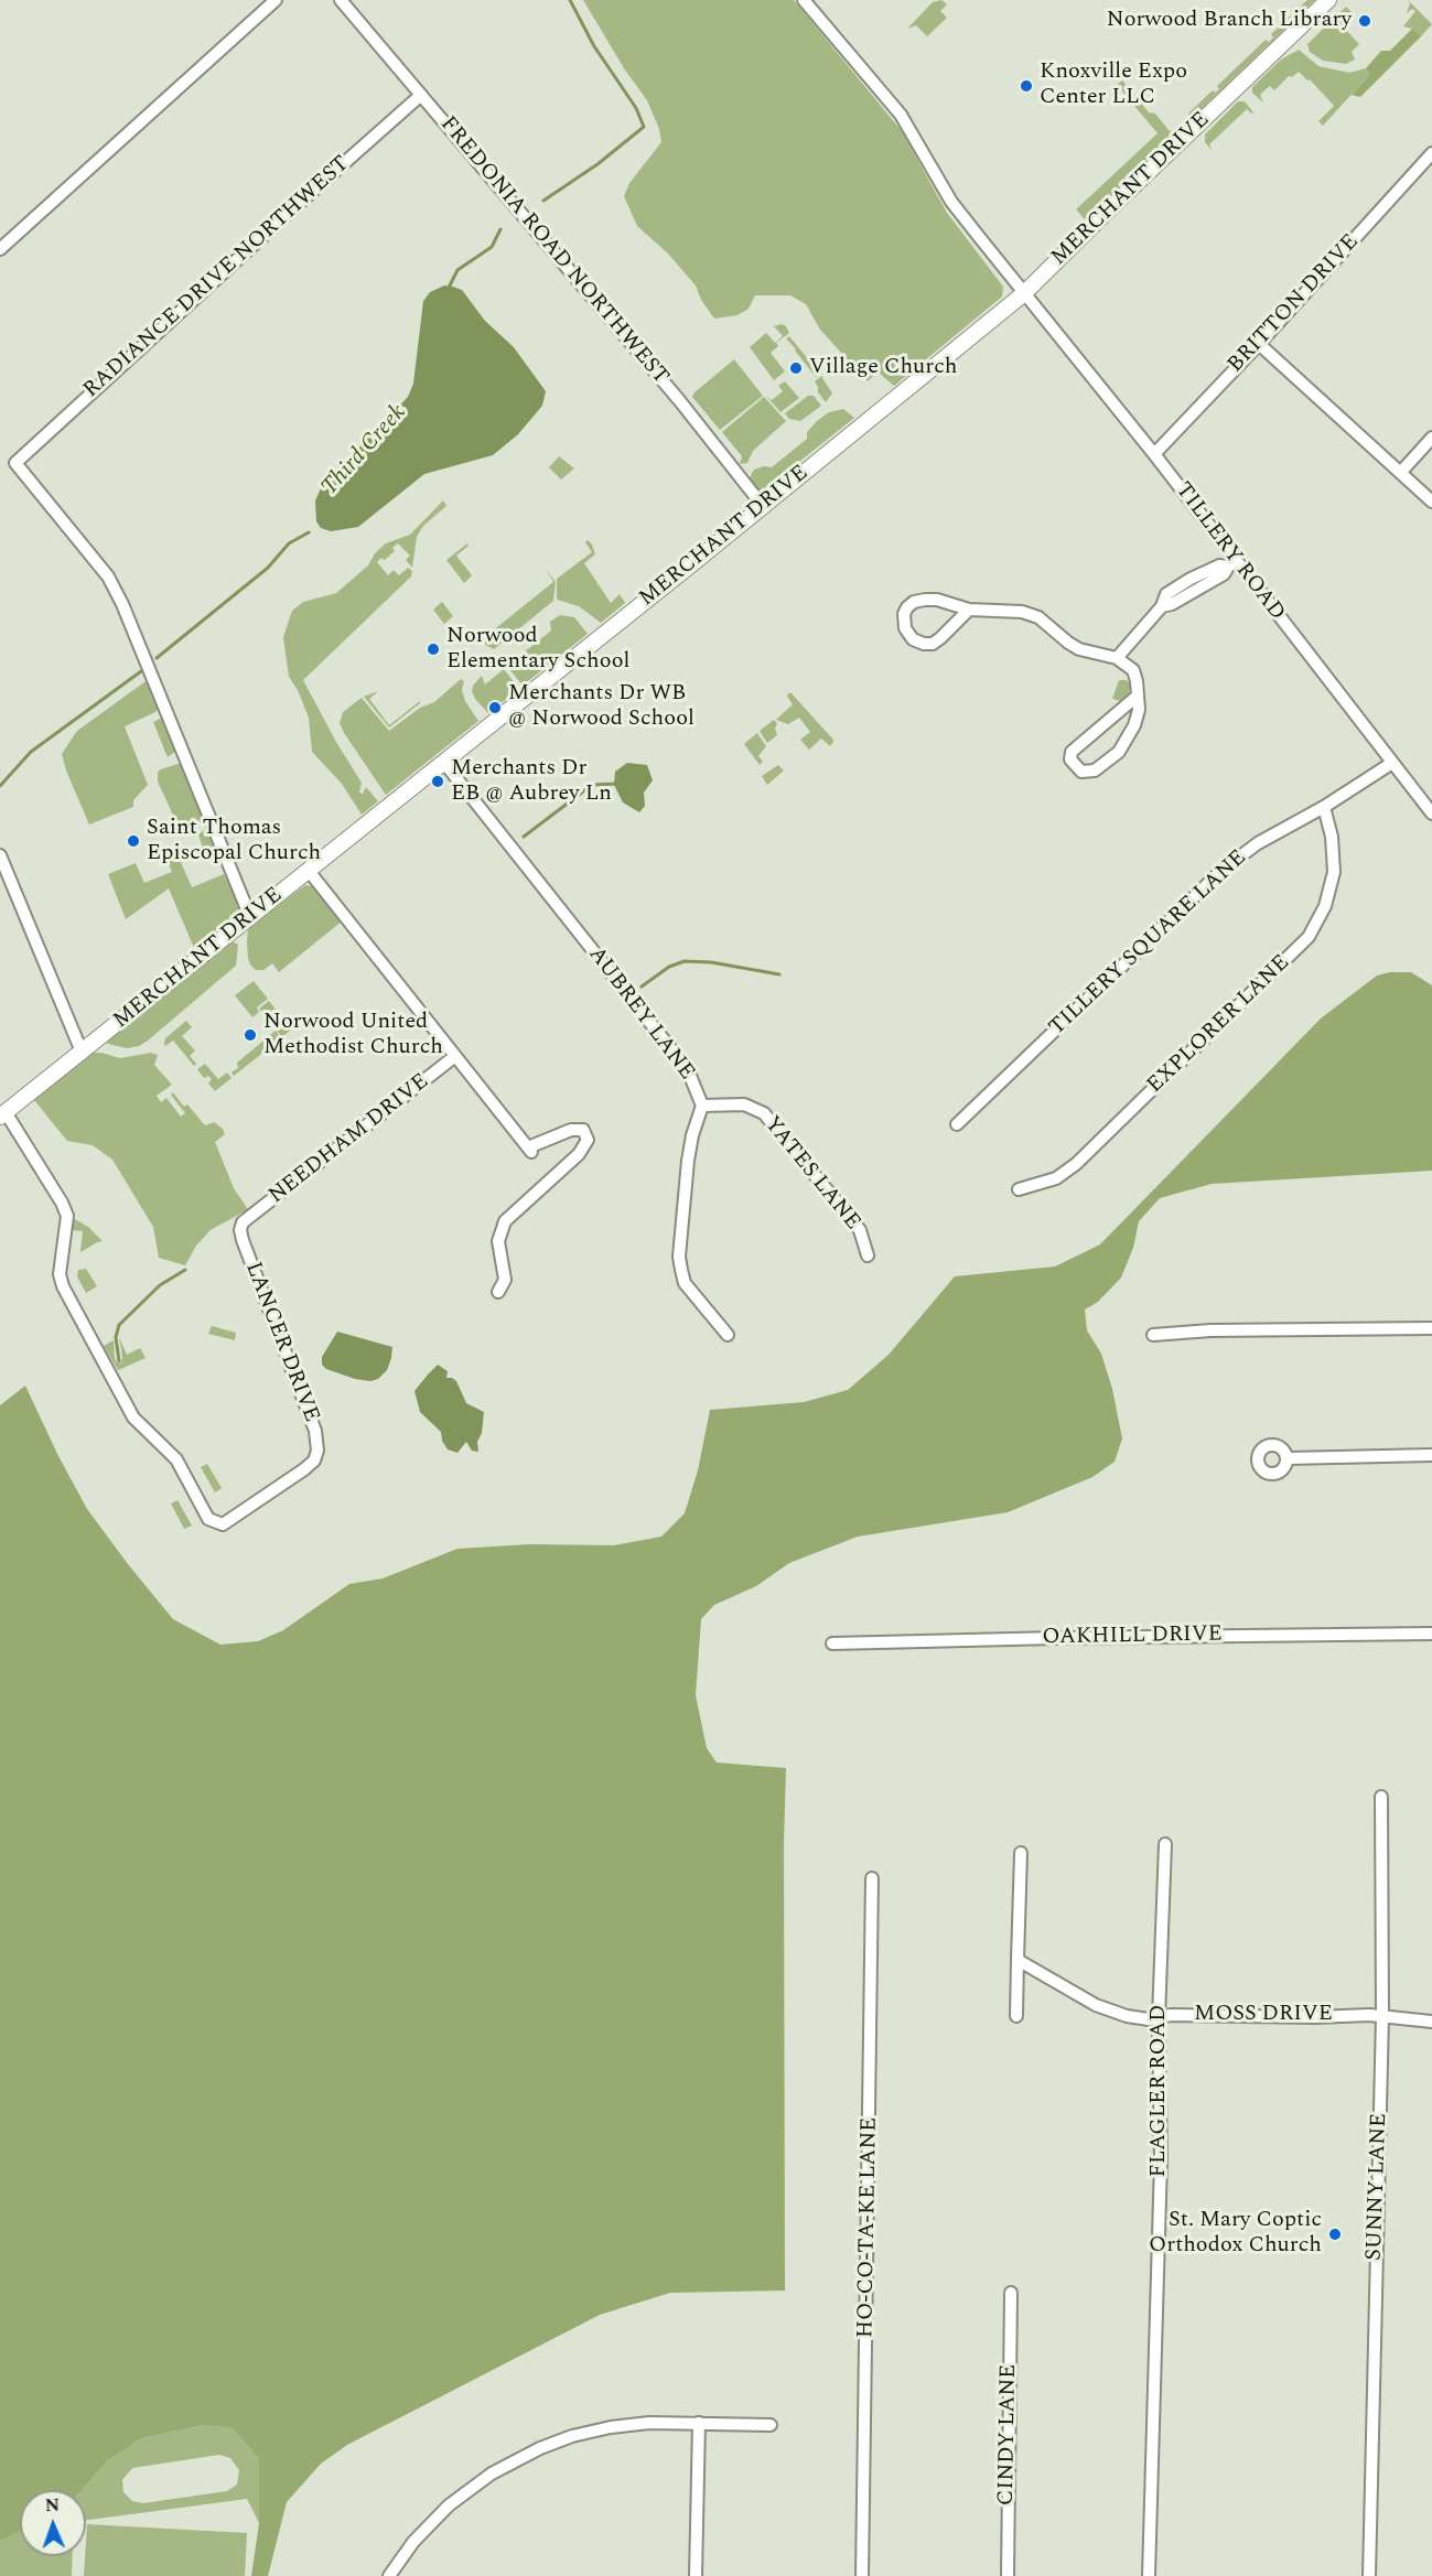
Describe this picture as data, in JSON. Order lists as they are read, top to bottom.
{
  "streets": {
    "main road": ["MERCHANT DRIVE"],
    "street": [
      "FREDONIA ROAD NORTHWEST",
      "RADIANCE DRIVE NORTHWEST",
      "BRITTON DRIVE",
      "TILLERY ROAD",
      "TILLERY SQUARE LANE",
      "AUBREY LANE",
      "EXPLORER LANE",
      "NEEDHAM DRIVE",
      "YATES LANE",
      "LANCER DRIVE",
      "OAKHILL DRIVE",
      "MOSS DRIVE",
      "FLAGLER ROAD",
      "SUNNY LANE",
      "HO-CO-TA-KE LANE",
      "CINDY LANE"
    ]
  },
  "crossings": [
    ["MERCHANT DRIVE", "FREDONIA ROAD NORTHWEST"],
    ["MERCHANT DRIVE", "RADIANCE DRIVE NORTHWEST"],
    ["MERCHANT DRIVE", "TILLERY ROAD"],
    ["MERCHANT DRIVE", "AUBREY LANE"],
    ["MERCHANT DRIVE", "LANCER DRIVE"],
    ["FREDONIA ROAD NORTHWEST", "RADIANCE DRIVE NORTHWEST"],
    ["BRITTON DRIVE", "TILLERY ROAD"],
    ["TILLERY ROAD", "TILLERY SQUARE LANE"],
    ["TILLERY SQUARE LANE", "EXPLORER LANE"],
    ["AUBREY LANE", "YATES LANE"],
    ["NEEDHAM DRIVE", "LANCER DRIVE"],
    ["MOSS DRIVE", "FLAGLER ROAD"],
    ["MOSS DRIVE", "SUNNY LANE"]
  ],
  "water": ["Third Creek"],
  "places": [
    "Norwood Branch Library",
    "Knoxville Expo Center LLC",
    "Village Church",
    "Norwood Elementary School",
    "Merchants Dr WB @ Norwood School",
    "Merchants Dr EB @ Aubrey Ln",
    "Saint Thomas Episcopal Church",
    "Norwood United Methodist Church",
    "St. Mary Coptic Orthodox Church"
  ],
  "north": "top"
}
